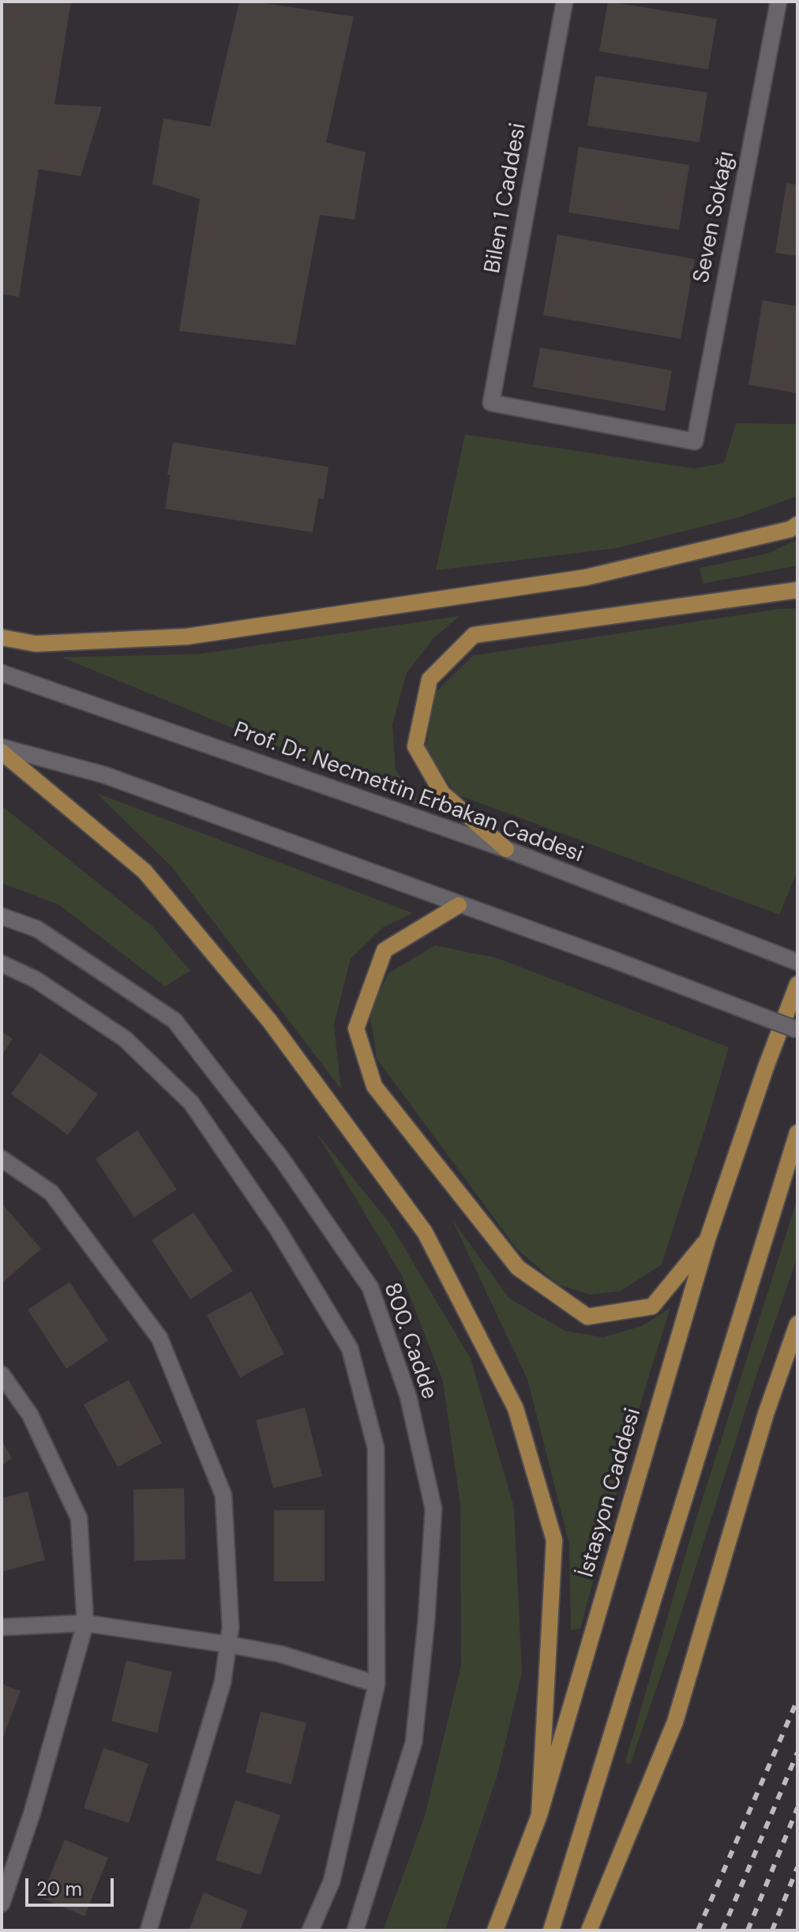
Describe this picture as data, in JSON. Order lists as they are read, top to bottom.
{
  "streets": {
    "main road": ["İstasyon Caddesi"],
    "street": [
      "Bilen 1 Caddesi",
      "Seven Sokağı",
      "Prof. Dr. Necmettin Erbakan Caddesi",
      "800. Cadde"
    ]
  },
  "crossings": [
    ["Bilen 1 Caddesi", "Seven Sokağı"]
  ],
  "scale_bar": "20 m"
}
